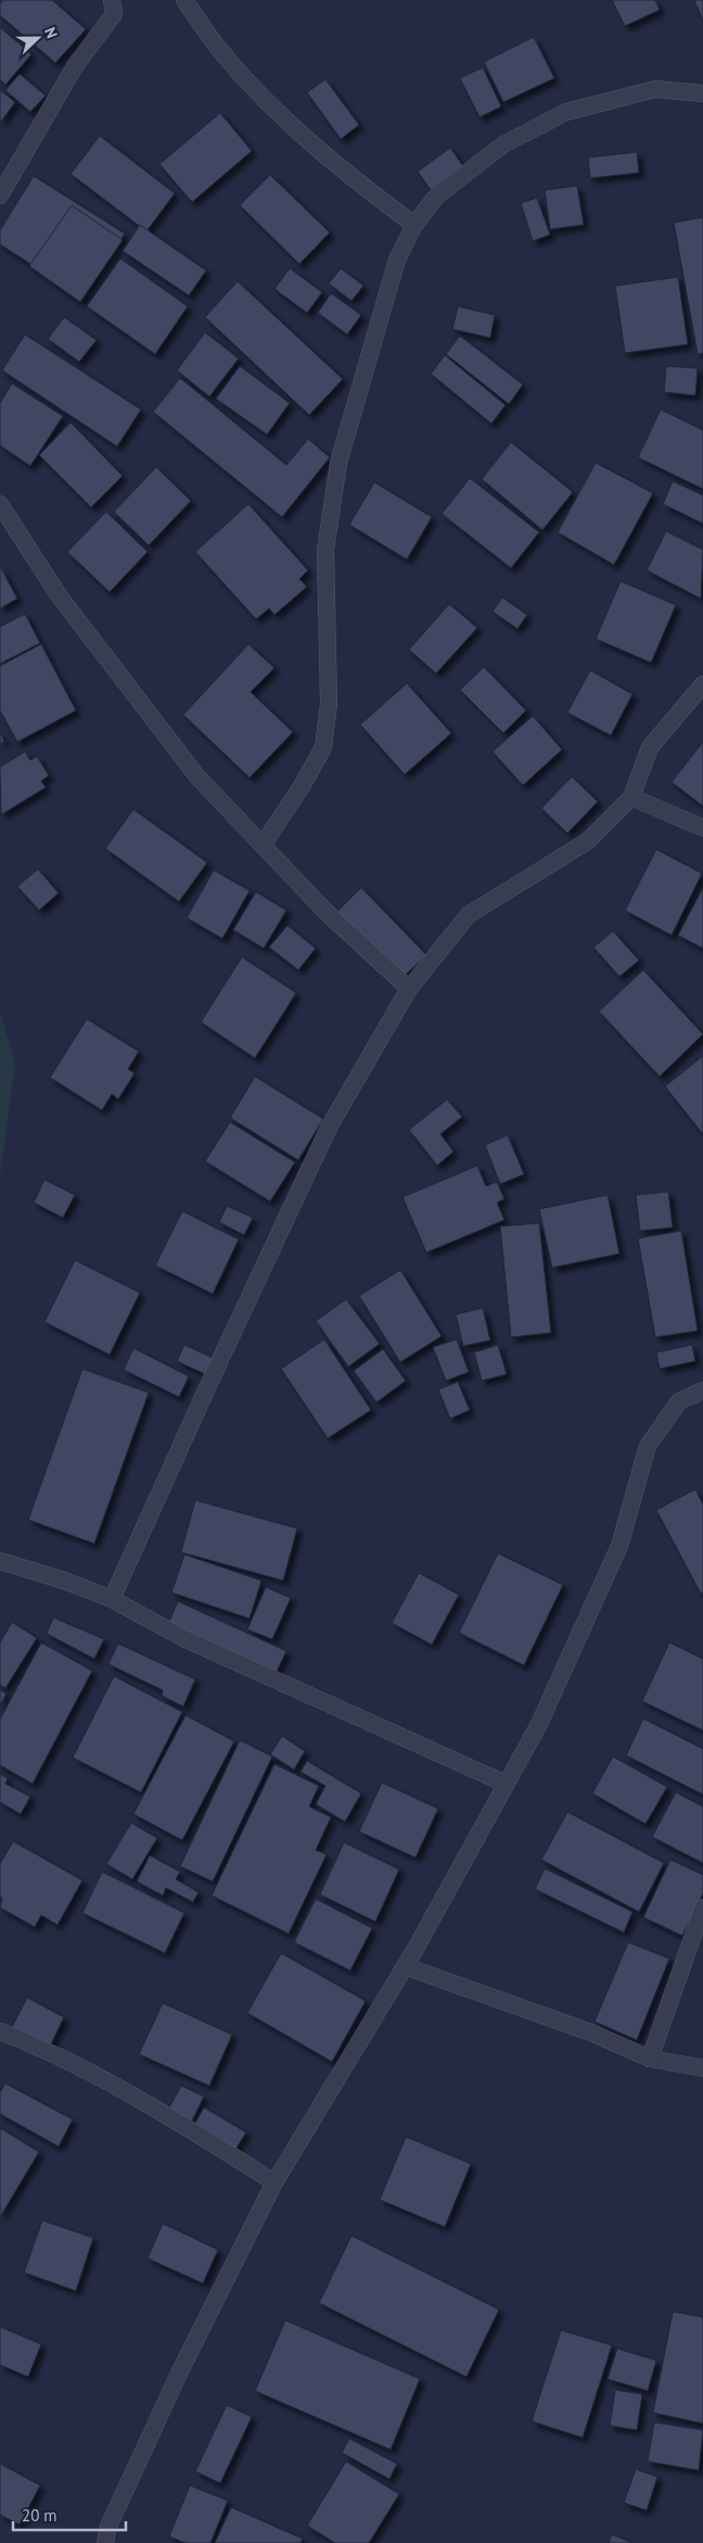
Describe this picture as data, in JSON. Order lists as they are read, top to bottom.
{
  "scale_bar": "20 m",
  "north": "right"
}
